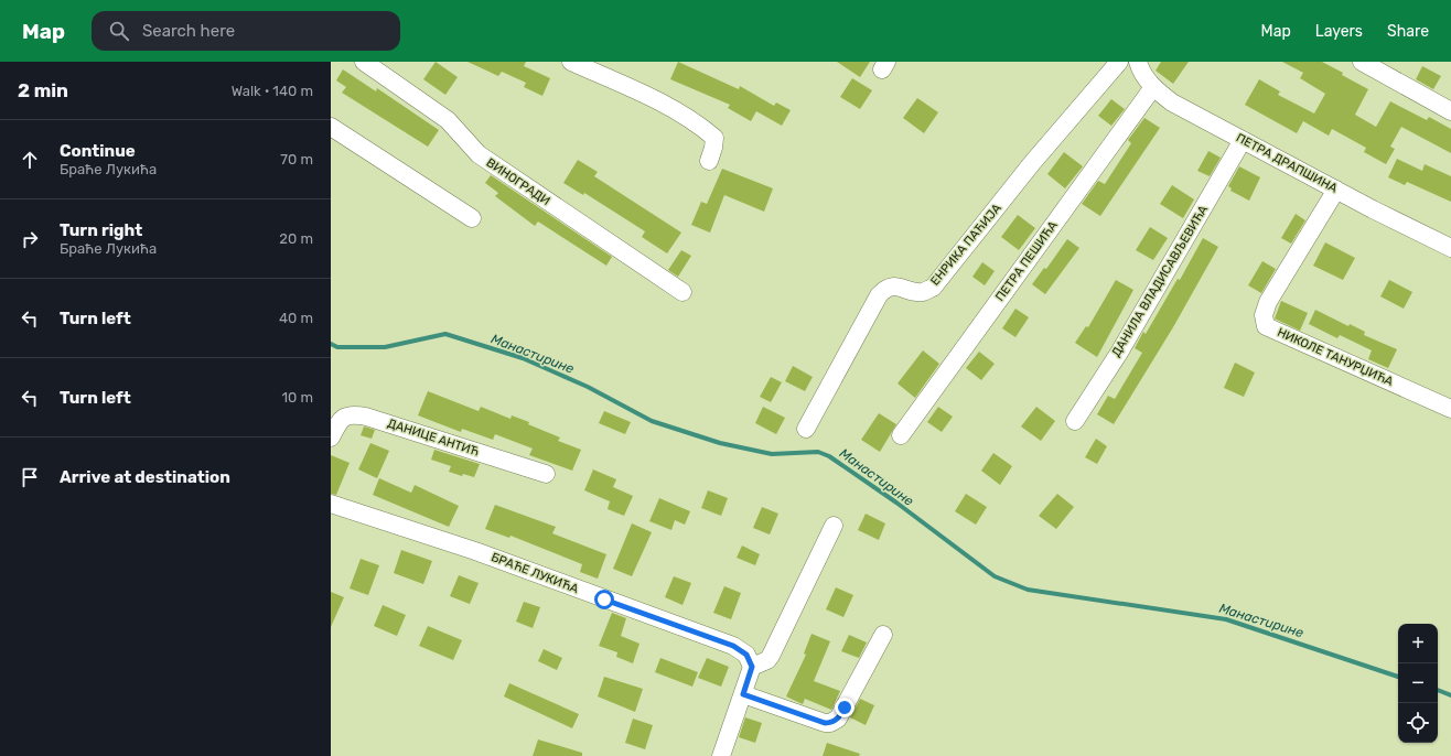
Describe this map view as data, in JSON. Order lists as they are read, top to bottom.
{
  "streets": {
    "street": [
      "ПЕТРА ДРАПШИНА",
      "ВИНОГРАДИ",
      "ЕНРИКА ПАЋИЈА",
      "ПЕТРА ПЕШИЋА",
      "ДАНИЛА ВЛАДИСАВЉЕВИЋА",
      "НИКОЛЕ ТАНУРЏИЋА",
      "ДАНИЦЕ АНТИЋ",
      "БРАЋЕ ЛУКИЋА"
    ]
  },
  "crossings": [
    ["ПЕТРА ДРАПШИНА", "ПЕТРА ПЕШИЋА"],
    ["ПЕТРА ДРАПШИНА", "ДАНИЛА ВЛАДИСАВЉЕВИЋА"],
    ["ПЕТРА ДРАПШИНА", "НИКОЛЕ ТАНУРЏИЋА"]
  ],
  "water": ["Манастирине"],
  "page": {
    "header": "Map",
    "search": "Search here",
    "nav": ["Map", "Layers", "Share"],
    "heading": ["2 min", "Walk · 140 m"],
    "list": [
      ["Continue", "Браће Лукића", "70 m"],
      ["Turn right", "Браће Лукића", "20 m"],
      ["Turn left", "40 m"],
      ["Turn left", "10 m"],
      "Arrive at destination"
    ],
    "map_buttons": ["+", "−"]
  }
}
